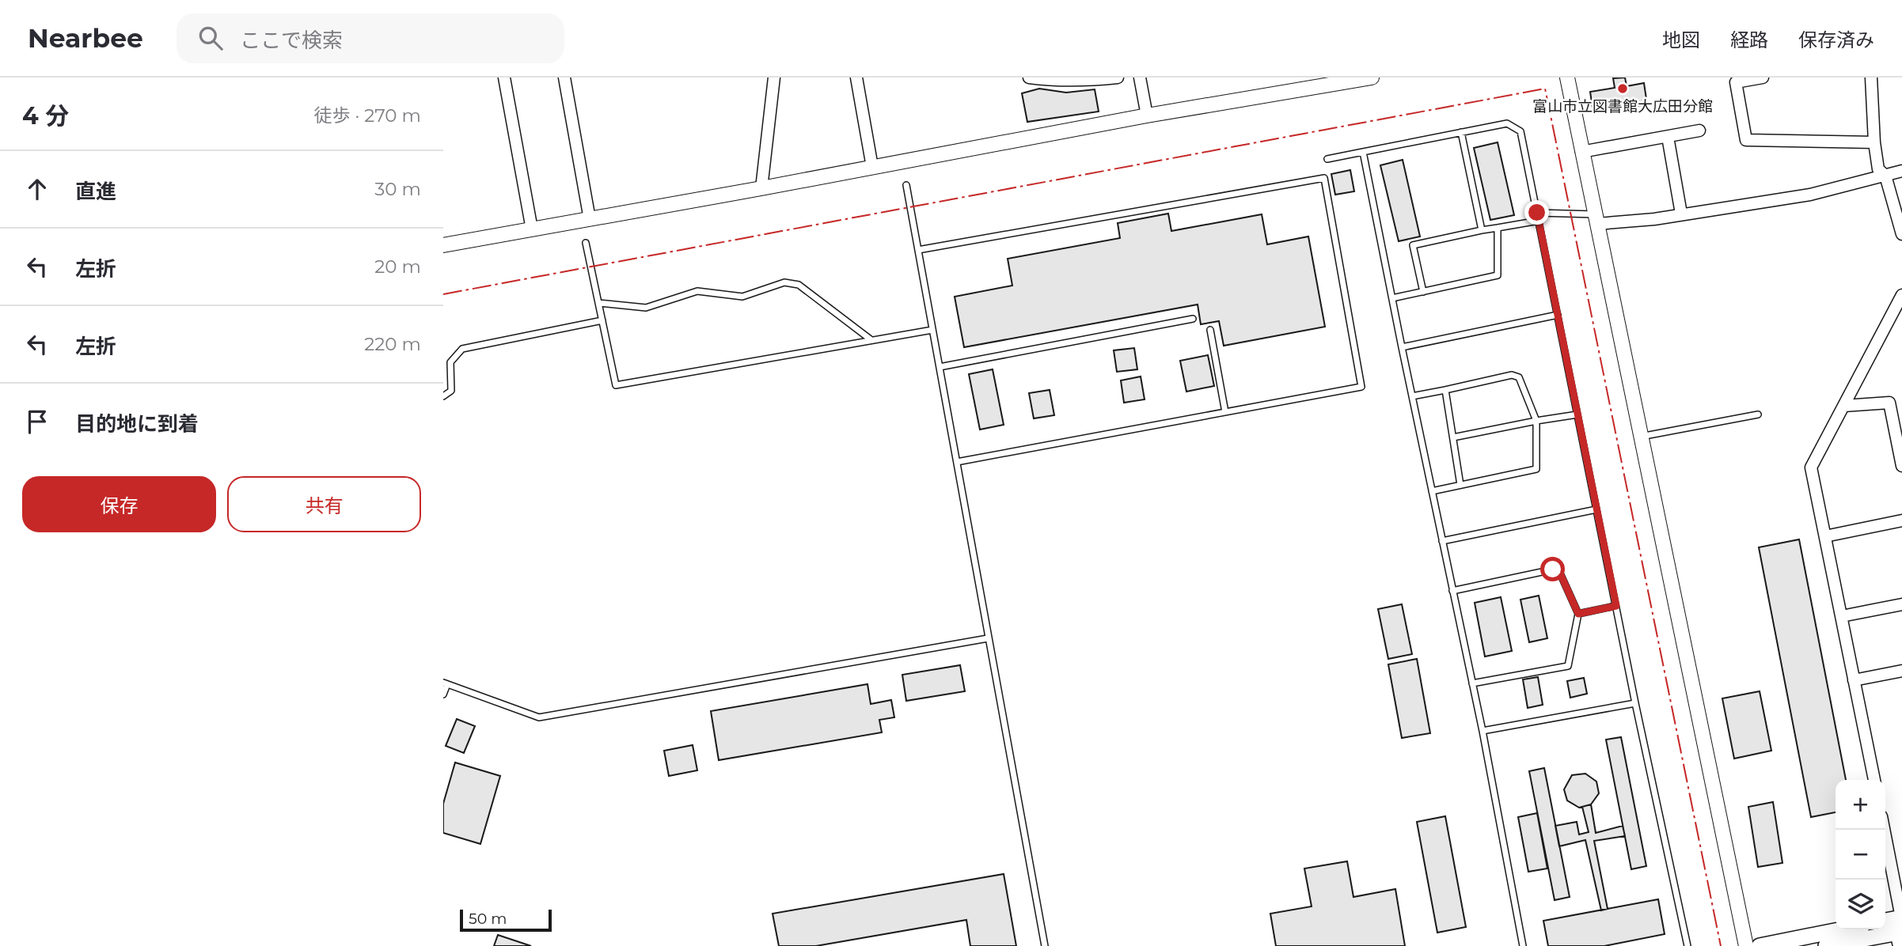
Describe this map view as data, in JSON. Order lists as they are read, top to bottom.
{
  "places": ["富山市立図書館大広田分館"],
  "scale_bar": "50 m",
  "page": {
    "header": "Nearbee",
    "search": "ここで検索",
    "nav": ["地図", "経路", "保存済み"],
    "heading": ["4 分", "徒歩 · 270 m"],
    "list": [
      ["直進", "30 m"],
      ["左折", "20 m"],
      ["左折", "220 m"],
      "目的地に到着"
    ],
    "buttons": ["保存", "共有"],
    "map_buttons": ["+", "−"],
    "scale": "50 m"
  }
}
